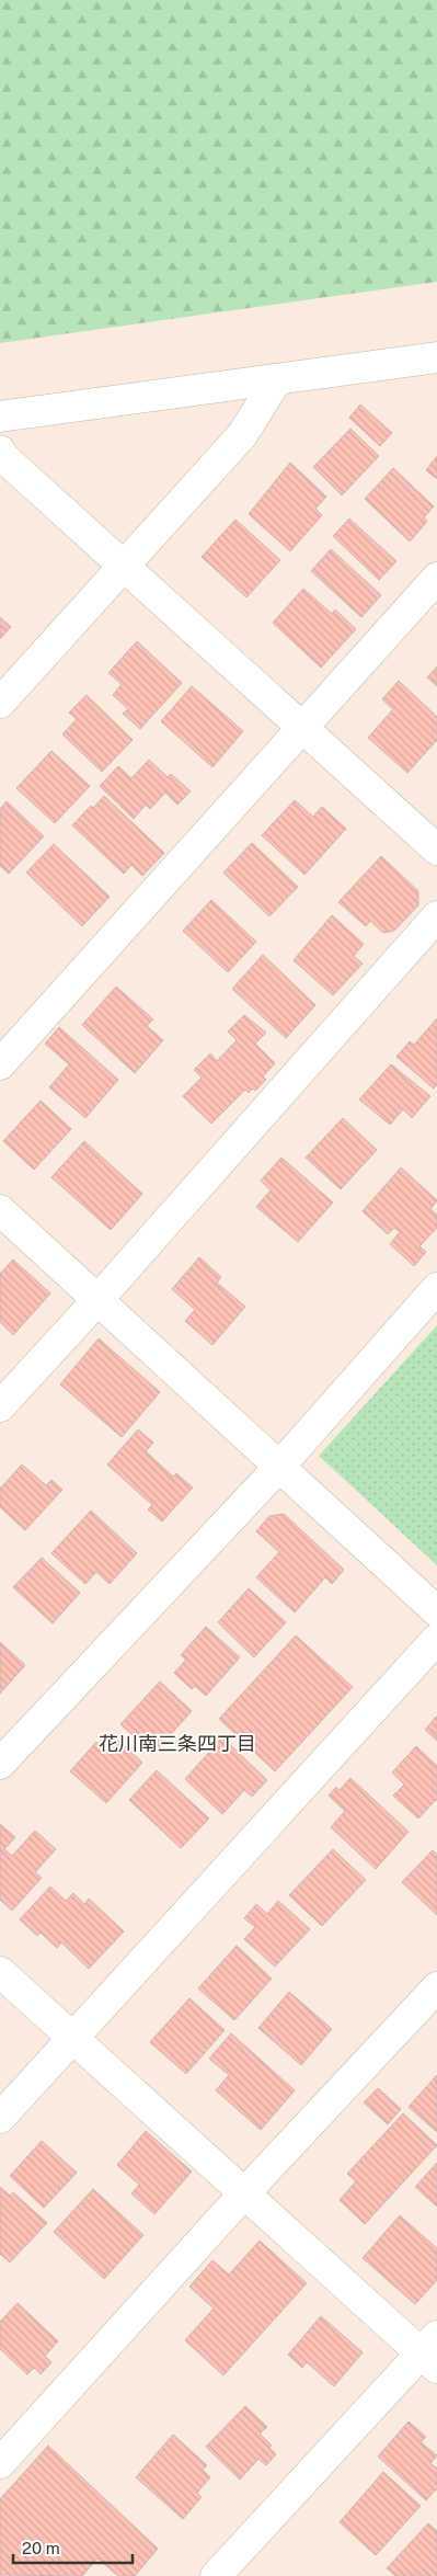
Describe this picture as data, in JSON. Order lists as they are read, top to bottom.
{
  "districts": ["花川南三条四丁目"],
  "scale_bar": "20 m"
}
